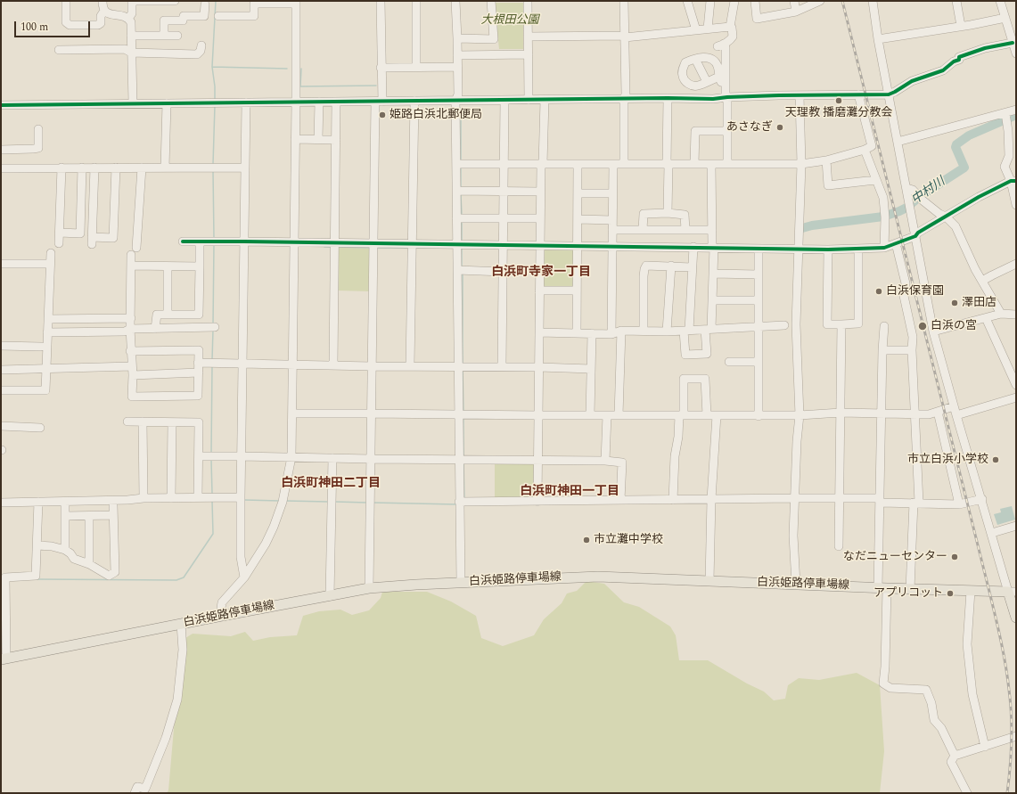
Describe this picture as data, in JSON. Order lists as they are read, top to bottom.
{
  "streets": {
    "main road": ["白浜姫路停車場線"]
  },
  "districts": ["白浜町寺家一丁目", "白浜町神田二丁目", "白浜町神田一丁目"],
  "water": ["中村川"],
  "parks": ["大根田公園"],
  "places": [
    "天理教 播磨灘分教会",
    "姫路白浜北郵便局",
    "あさなぎ",
    "白浜保育園",
    "澤田店",
    "白浜の宮",
    "市立白浜小学校",
    "市立灘中学校",
    "なだニューセンター",
    "アプリコット"
  ],
  "scale_bar": "100 m"
}
